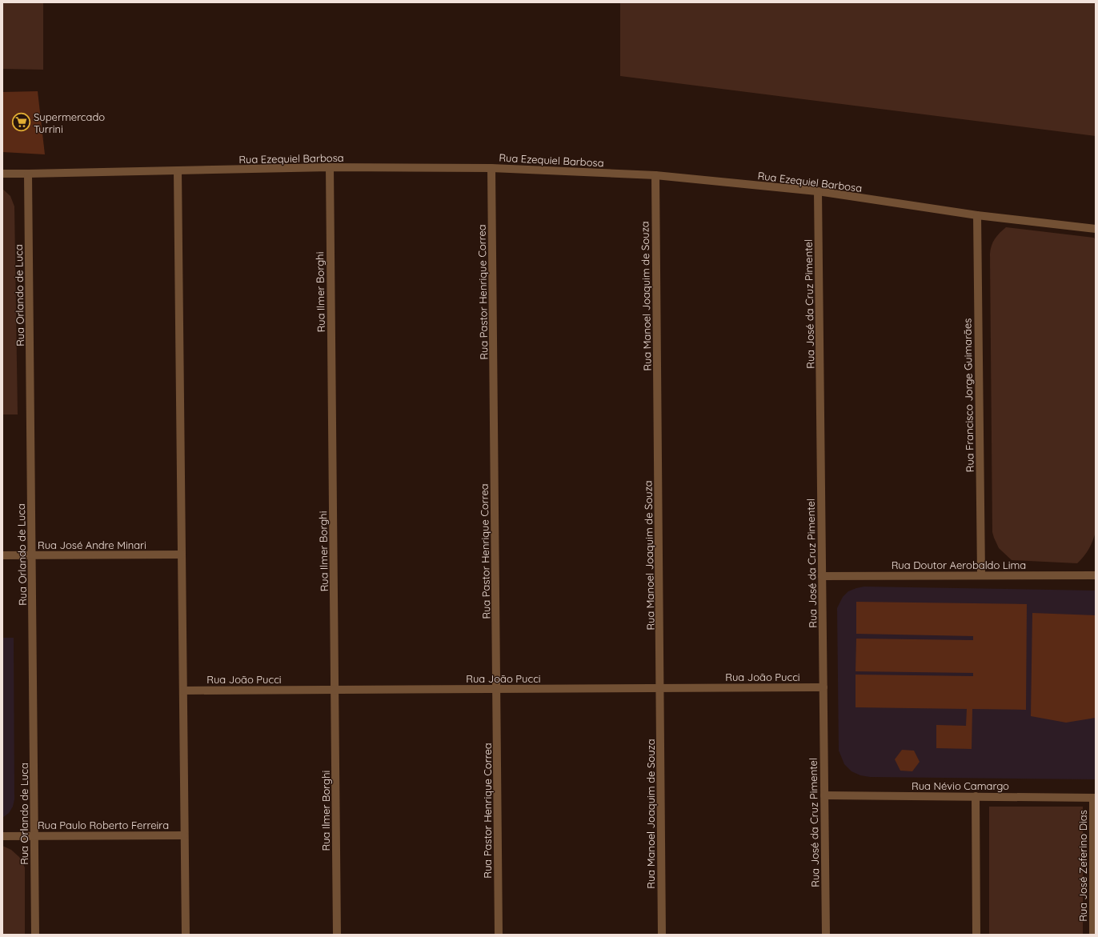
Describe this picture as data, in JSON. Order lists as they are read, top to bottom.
{
  "streets": {
    "street": [
      "Rua Ezequiel Barbosa",
      "Rua Ilmer Borghi",
      "Rua Pastor Henrique Correa",
      "Rua Orlando de Luca",
      "Rua Manoel Joaquim de Souza",
      "Rua José da Cruz Pimentel",
      "Rua Francisco Jorge Guimarães",
      "Rua José Andre Minari",
      "Rua Doutor Aerobaldo Lima",
      "Rua João Pucci",
      "Rua Névio Camargo",
      "Rua Paulo Roberto Ferreira",
      "Rua José Zeferino Dias"
    ]
  },
  "crossings": [
    ["Rua Ezequiel Barbosa", "Rua Ilmer Borghi"],
    ["Rua Ezequiel Barbosa", "Rua Pastor Henrique Correa"],
    ["Rua Ezequiel Barbosa", "Rua Orlando de Luca"],
    ["Rua Ezequiel Barbosa", "Rua Manoel Joaquim de Souza"],
    ["Rua Ezequiel Barbosa", "Rua José da Cruz Pimentel"],
    ["Rua Ezequiel Barbosa", "Rua Francisco Jorge Guimarães"],
    ["Rua Ilmer Borghi", "Rua João Pucci"],
    ["Rua Pastor Henrique Correa", "Rua João Pucci"],
    ["Rua Orlando de Luca", "Rua José Andre Minari"],
    ["Rua Orlando de Luca", "Rua Paulo Roberto Ferreira"],
    ["Rua Manoel Joaquim de Souza", "Rua João Pucci"],
    ["Rua José da Cruz Pimentel", "Rua Doutor Aerobaldo Lima"],
    ["Rua José da Cruz Pimentel", "Rua João Pucci"],
    ["Rua José da Cruz Pimentel", "Rua Névio Camargo"],
    ["Rua Francisco Jorge Guimarães", "Rua Doutor Aerobaldo Lima"],
    ["Rua Névio Camargo", "Rua José Zeferino Dias"]
  ],
  "places": {
    "supermarket": ["Supermercado Turrini"]
  }
}
